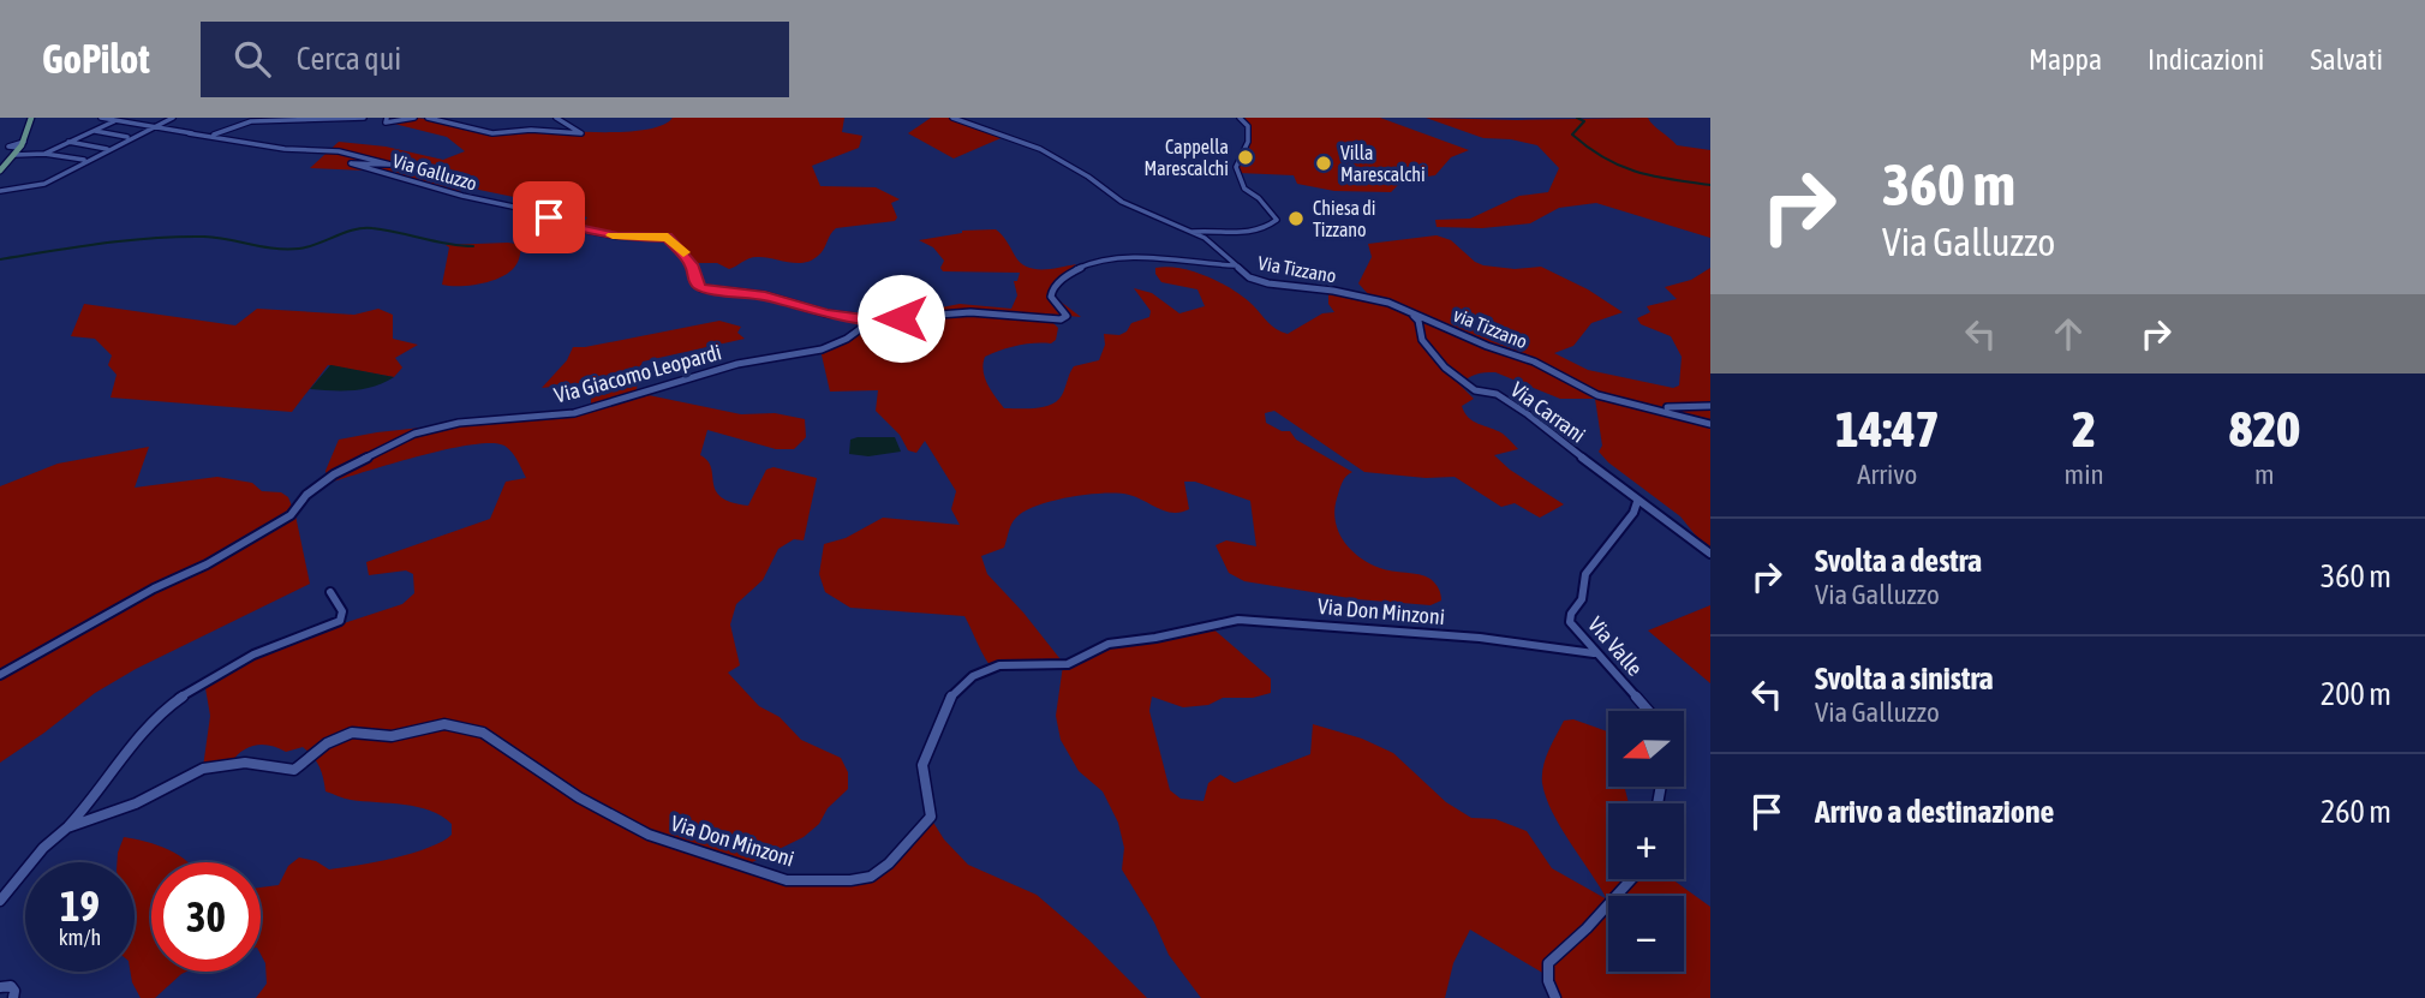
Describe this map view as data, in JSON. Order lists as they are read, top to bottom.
{
  "streets": {
    "street": [
      "Via Galluzzo",
      "Via Tizzano",
      "via Tizzano",
      "Via Giacomo Leopardi",
      "Via Carrani",
      "Via Don Minzoni",
      "Via Valle"
    ]
  },
  "crossings": [
    ["Via Galluzzo", "Via Giacomo Leopardi"],
    ["Via Tizzano", "via Tizzano"],
    ["Via Tizzano", "Via Giacomo Leopardi"],
    ["Via Tizzano", "Via Carrani"],
    ["via Tizzano", "Via Carrani"],
    ["Via Carrani", "Via Valle"],
    ["Via Don Minzoni", "Via Valle"]
  ],
  "places": ["Cappella Marescalchi", "Villa Marescalchi", "Chiesa di Tizzano"],
  "north": "left",
  "page": {
    "header": "GoPilot",
    "search": "Cerca qui",
    "nav": ["Mappa", "Indicazioni", "Salvati"],
    "turn": ["360 m", "Via Galluzzo"],
    "eta": [
      "14:47",
      "Arrivo",
      "2",
      "min",
      "820",
      "m"
    ],
    "list": [
      {
        "name": "Svolta a destra",
        "note": "Via Galluzzo",
        "value": "360 m"
      },
      {
        "name": "Svolta a sinistra",
        "note": "Via Galluzzo",
        "value": "200 m"
      },
      {
        "name": "Arrivo a destinazione",
        "value": "260 m"
      }
    ],
    "map_buttons": ["+", "−"],
    "speed": "19 km/h",
    "limit": "30"
  }
}
